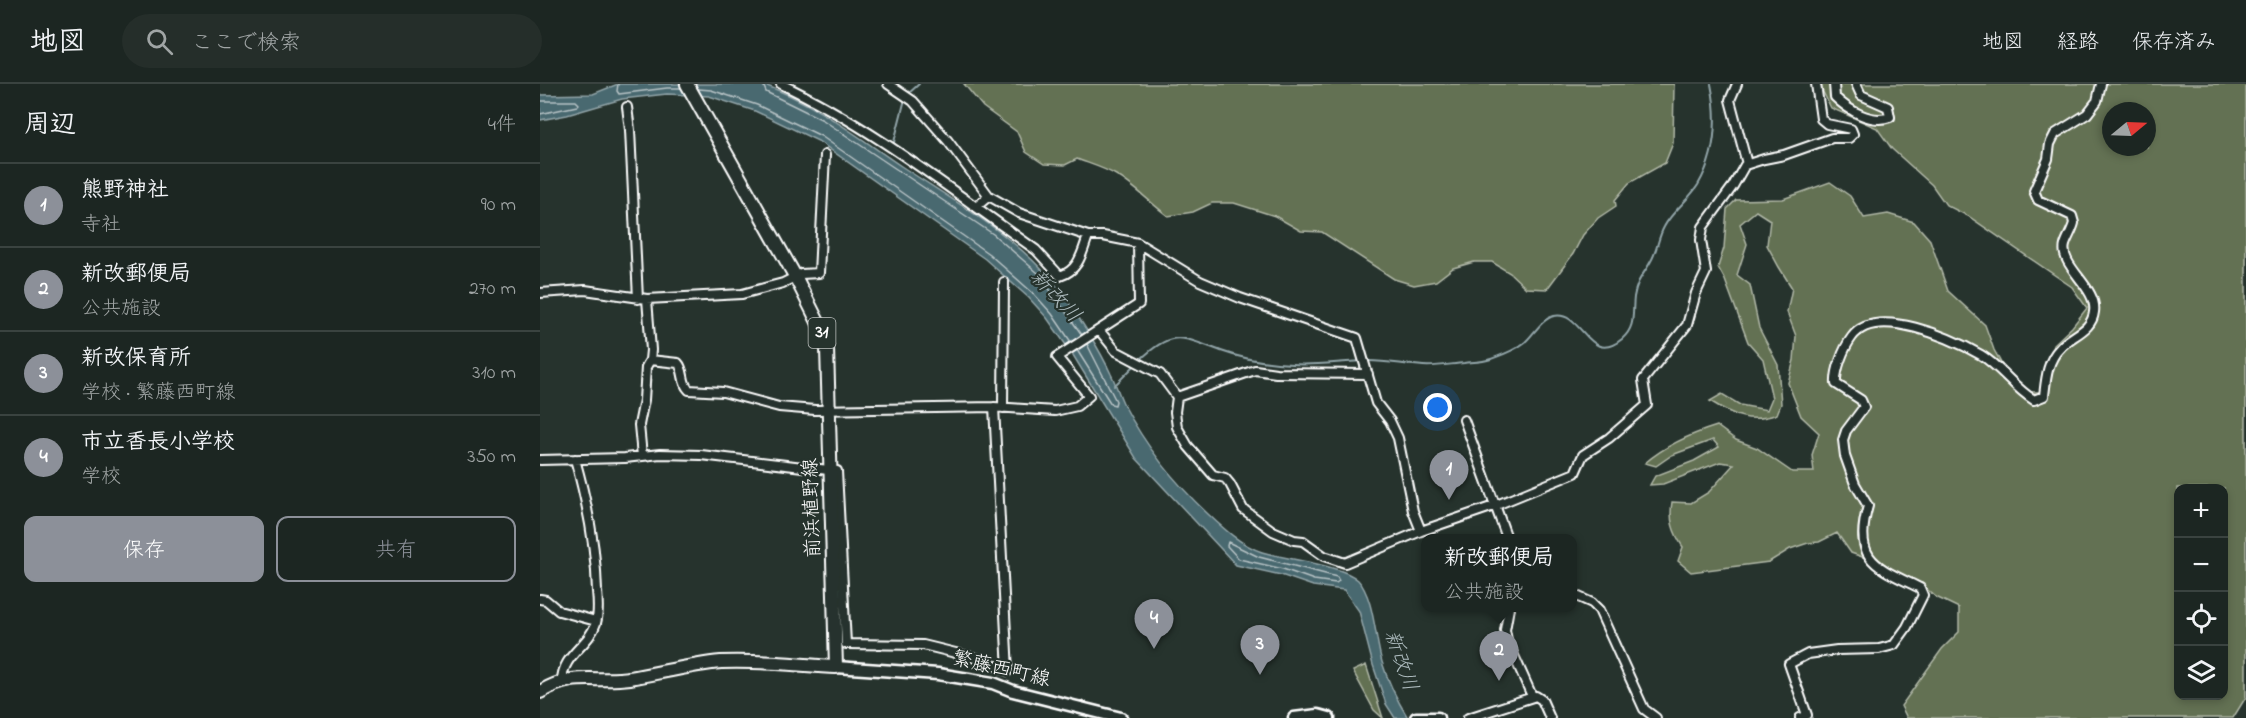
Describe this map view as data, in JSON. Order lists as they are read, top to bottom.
{
  "streets": {
    "main road": ["31", "前浜植野線", "繁藤西町線"]
  },
  "crossings": [
    ["前浜植野線", "繁藤西町線"]
  ],
  "water": ["新改川"],
  "north": "right",
  "page": {
    "header": "地図",
    "search": "ここで検索",
    "nav": ["地図", "経路", "保存済み"],
    "heading": ["周辺", "4件"],
    "list": [
      {
        "mark": "1",
        "name": "熊野神社",
        "note": "寺社",
        "value": "90 m"
      },
      {
        "mark": "2",
        "name": "新改郵便局",
        "note": "公共施設",
        "value": "270 m"
      },
      {
        "mark": "3",
        "name": "新改保育所",
        "note": "学校 · 繁藤西町線",
        "value": "310 m"
      },
      {
        "mark": "4",
        "name": "市立香長小学校",
        "note": "学校",
        "value": "350 m"
      }
    ],
    "pins": [
      "1",
      "4",
      "3",
      "2"
    ],
    "map_buttons": ["+", "−"],
    "buttons": ["保存", "共有"],
    "popup": ["新改郵便局", "公共施設"]
  }
}
